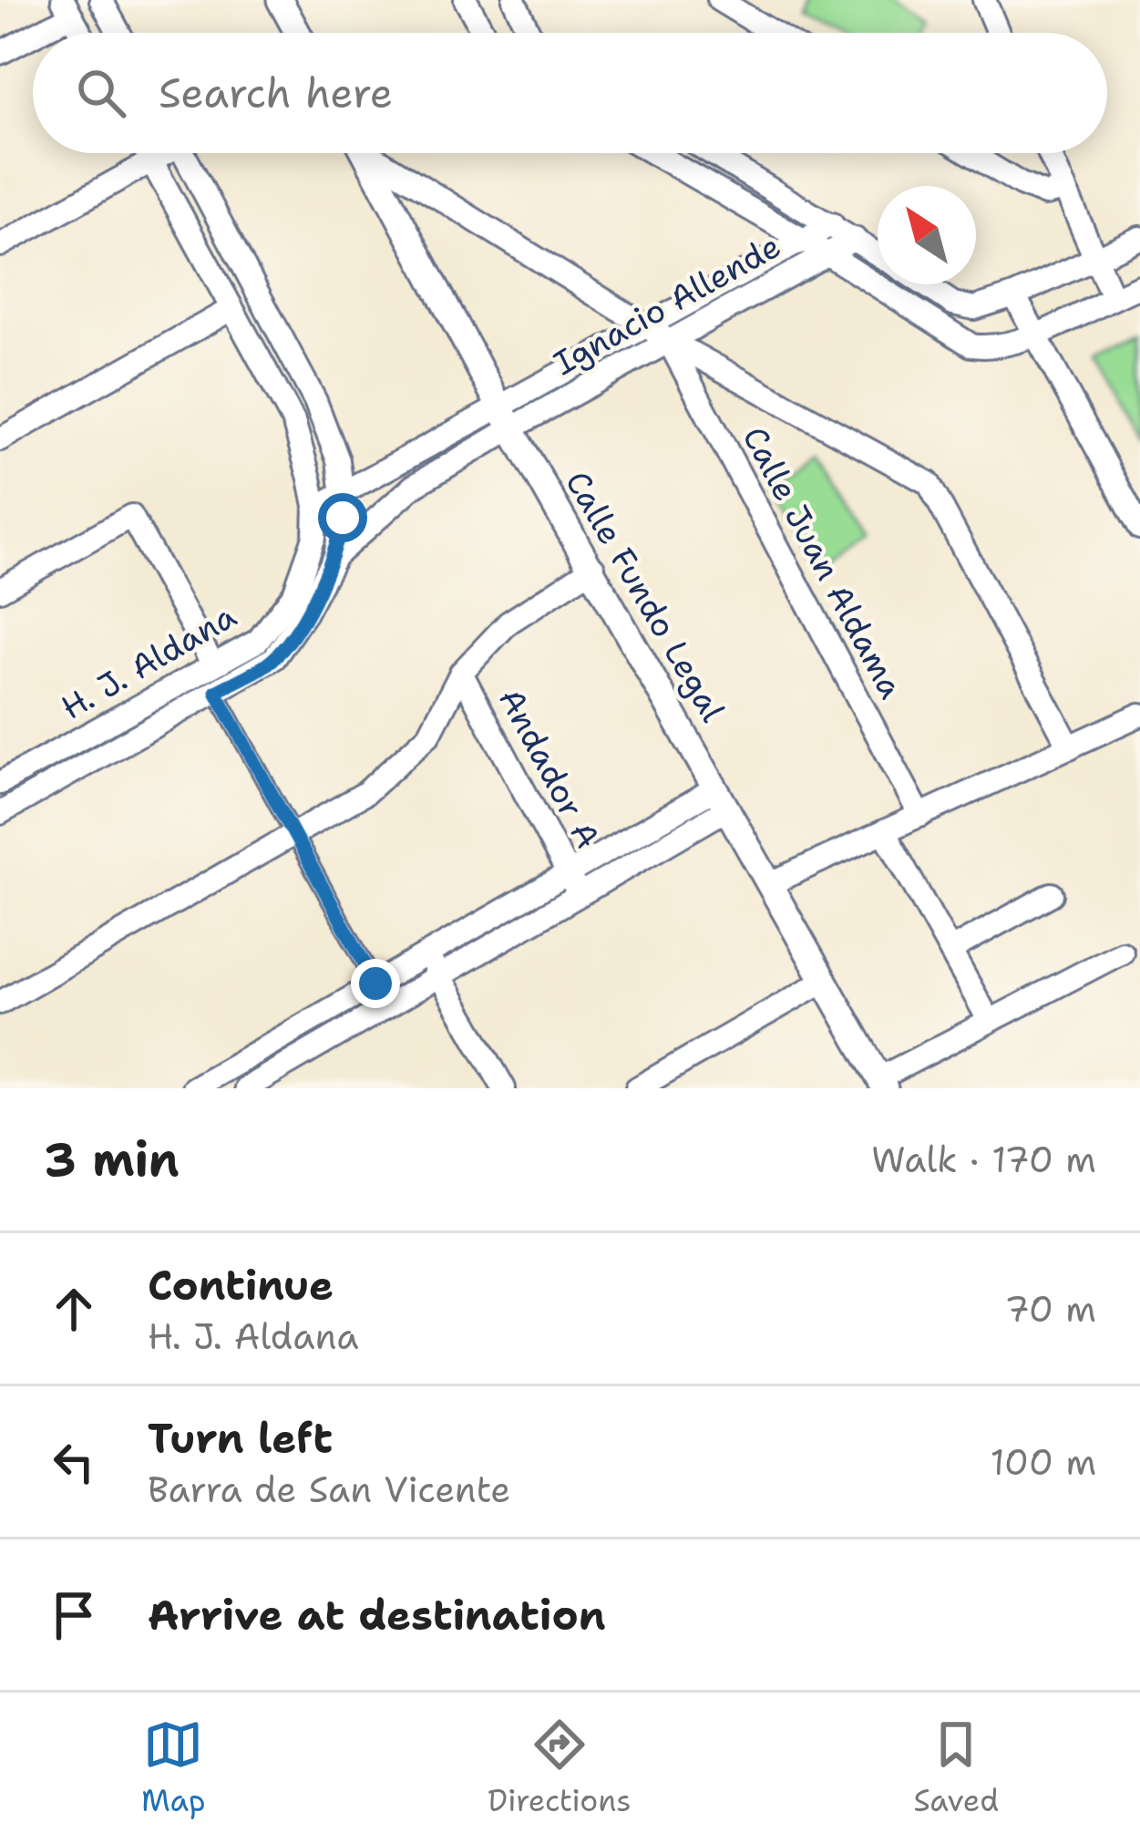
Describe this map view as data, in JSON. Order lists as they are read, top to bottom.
{
  "streets": {
    "street": [
      "Ignacio Allende",
      "Calle Juan Aldama",
      "Calle Fundo Legal",
      "H. J. Aldana",
      "Andador A"
    ]
  },
  "crossings": [
    ["Ignacio Allende", "Calle Juan Aldama"],
    ["Ignacio Allende", "Calle Fundo Legal"],
    ["Ignacio Allende", "H. J. Aldana"],
    ["Calle Fundo Legal", "H. J. Aldana"]
  ],
  "north": "top left",
  "page": {
    "search": "Search here",
    "heading": ["3 min", "Walk · 170 m"],
    "list": [
      ["Continue", "H. J. Aldana", "70 m"],
      ["Turn left", "Barra de San Vicente", "100 m"],
      "Arrive at destination"
    ],
    "nav": ["Map", "Directions", "Saved"]
  }
}
